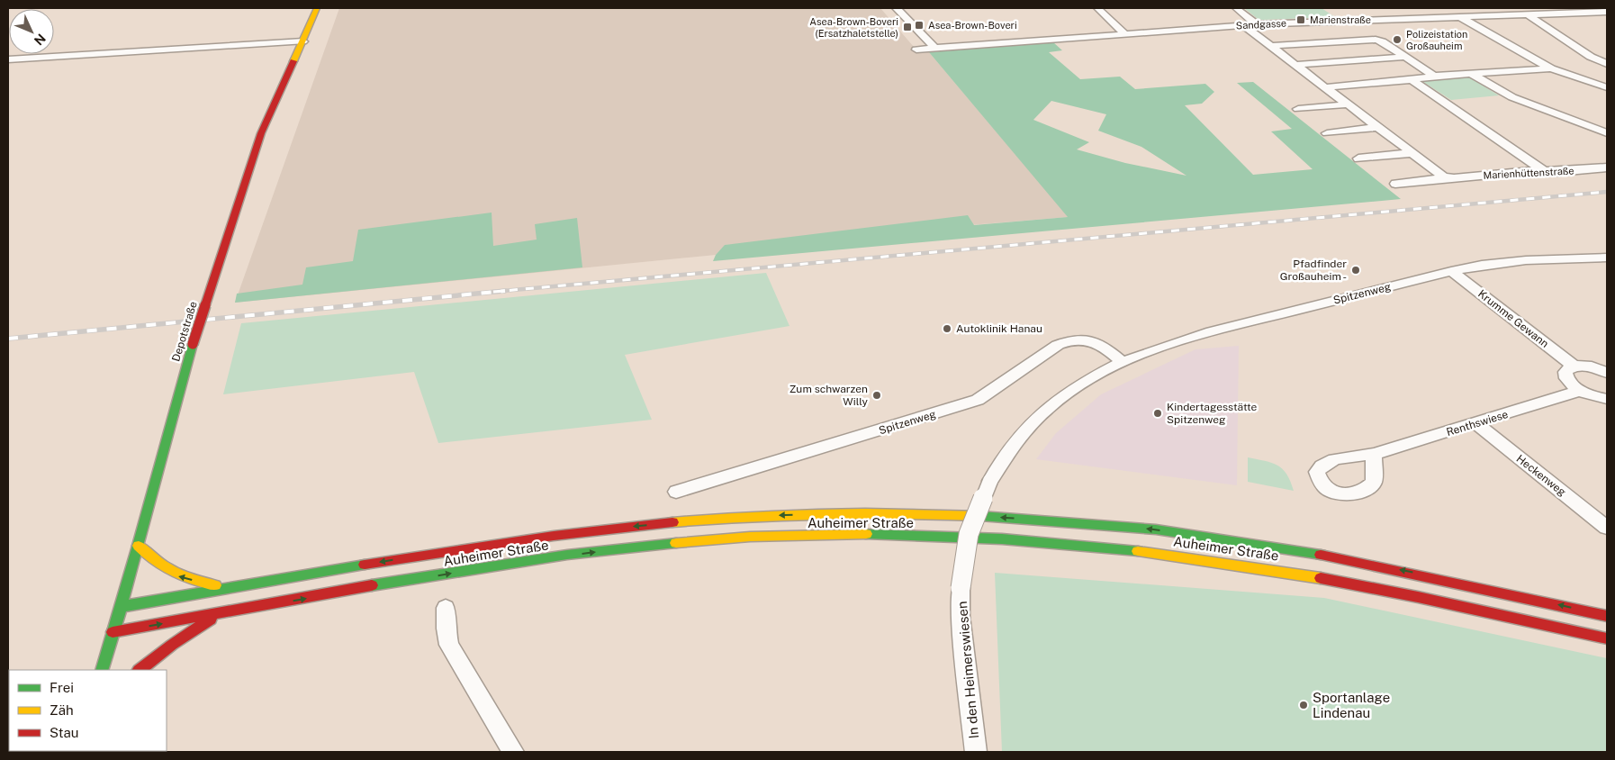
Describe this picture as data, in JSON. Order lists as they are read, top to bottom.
{
  "streets": {
    "main road": ["Depotstraße", "Auheimer Straße"],
    "street": [
      "Sandgasse",
      "Marienhüttenstraße",
      "Spitzenweg",
      "Krumme Gewann",
      "Renthswiese",
      "Heckenweg",
      "In den Heimerswiesen"
    ]
  },
  "crossings": [
    ["Spitzenweg", "Krumme Gewann"],
    ["Spitzenweg", "In den Heimerswiesen"],
    ["Depotstraße", "Auheimer Straße"],
    ["Renthswiese", "Heckenweg"]
  ],
  "places": {
    "transit": ["Marienstraße", "Asea-Brown-Boveri", "Asea-Brown-Boveri (Ersatzhaletstelle)"],
    "other": [
      "Polizeistation Großauheim",
      "Pfadfinder Großauheim -",
      "Autoklinik Hanau",
      "Zum schwarzen Willy",
      "Kindertagesstätte Spitzenweg",
      "Sportanlage Lindenau"
    ]
  },
  "legend": ["Frei", "Zäh", "Stau"],
  "north": "bottom right"
}
